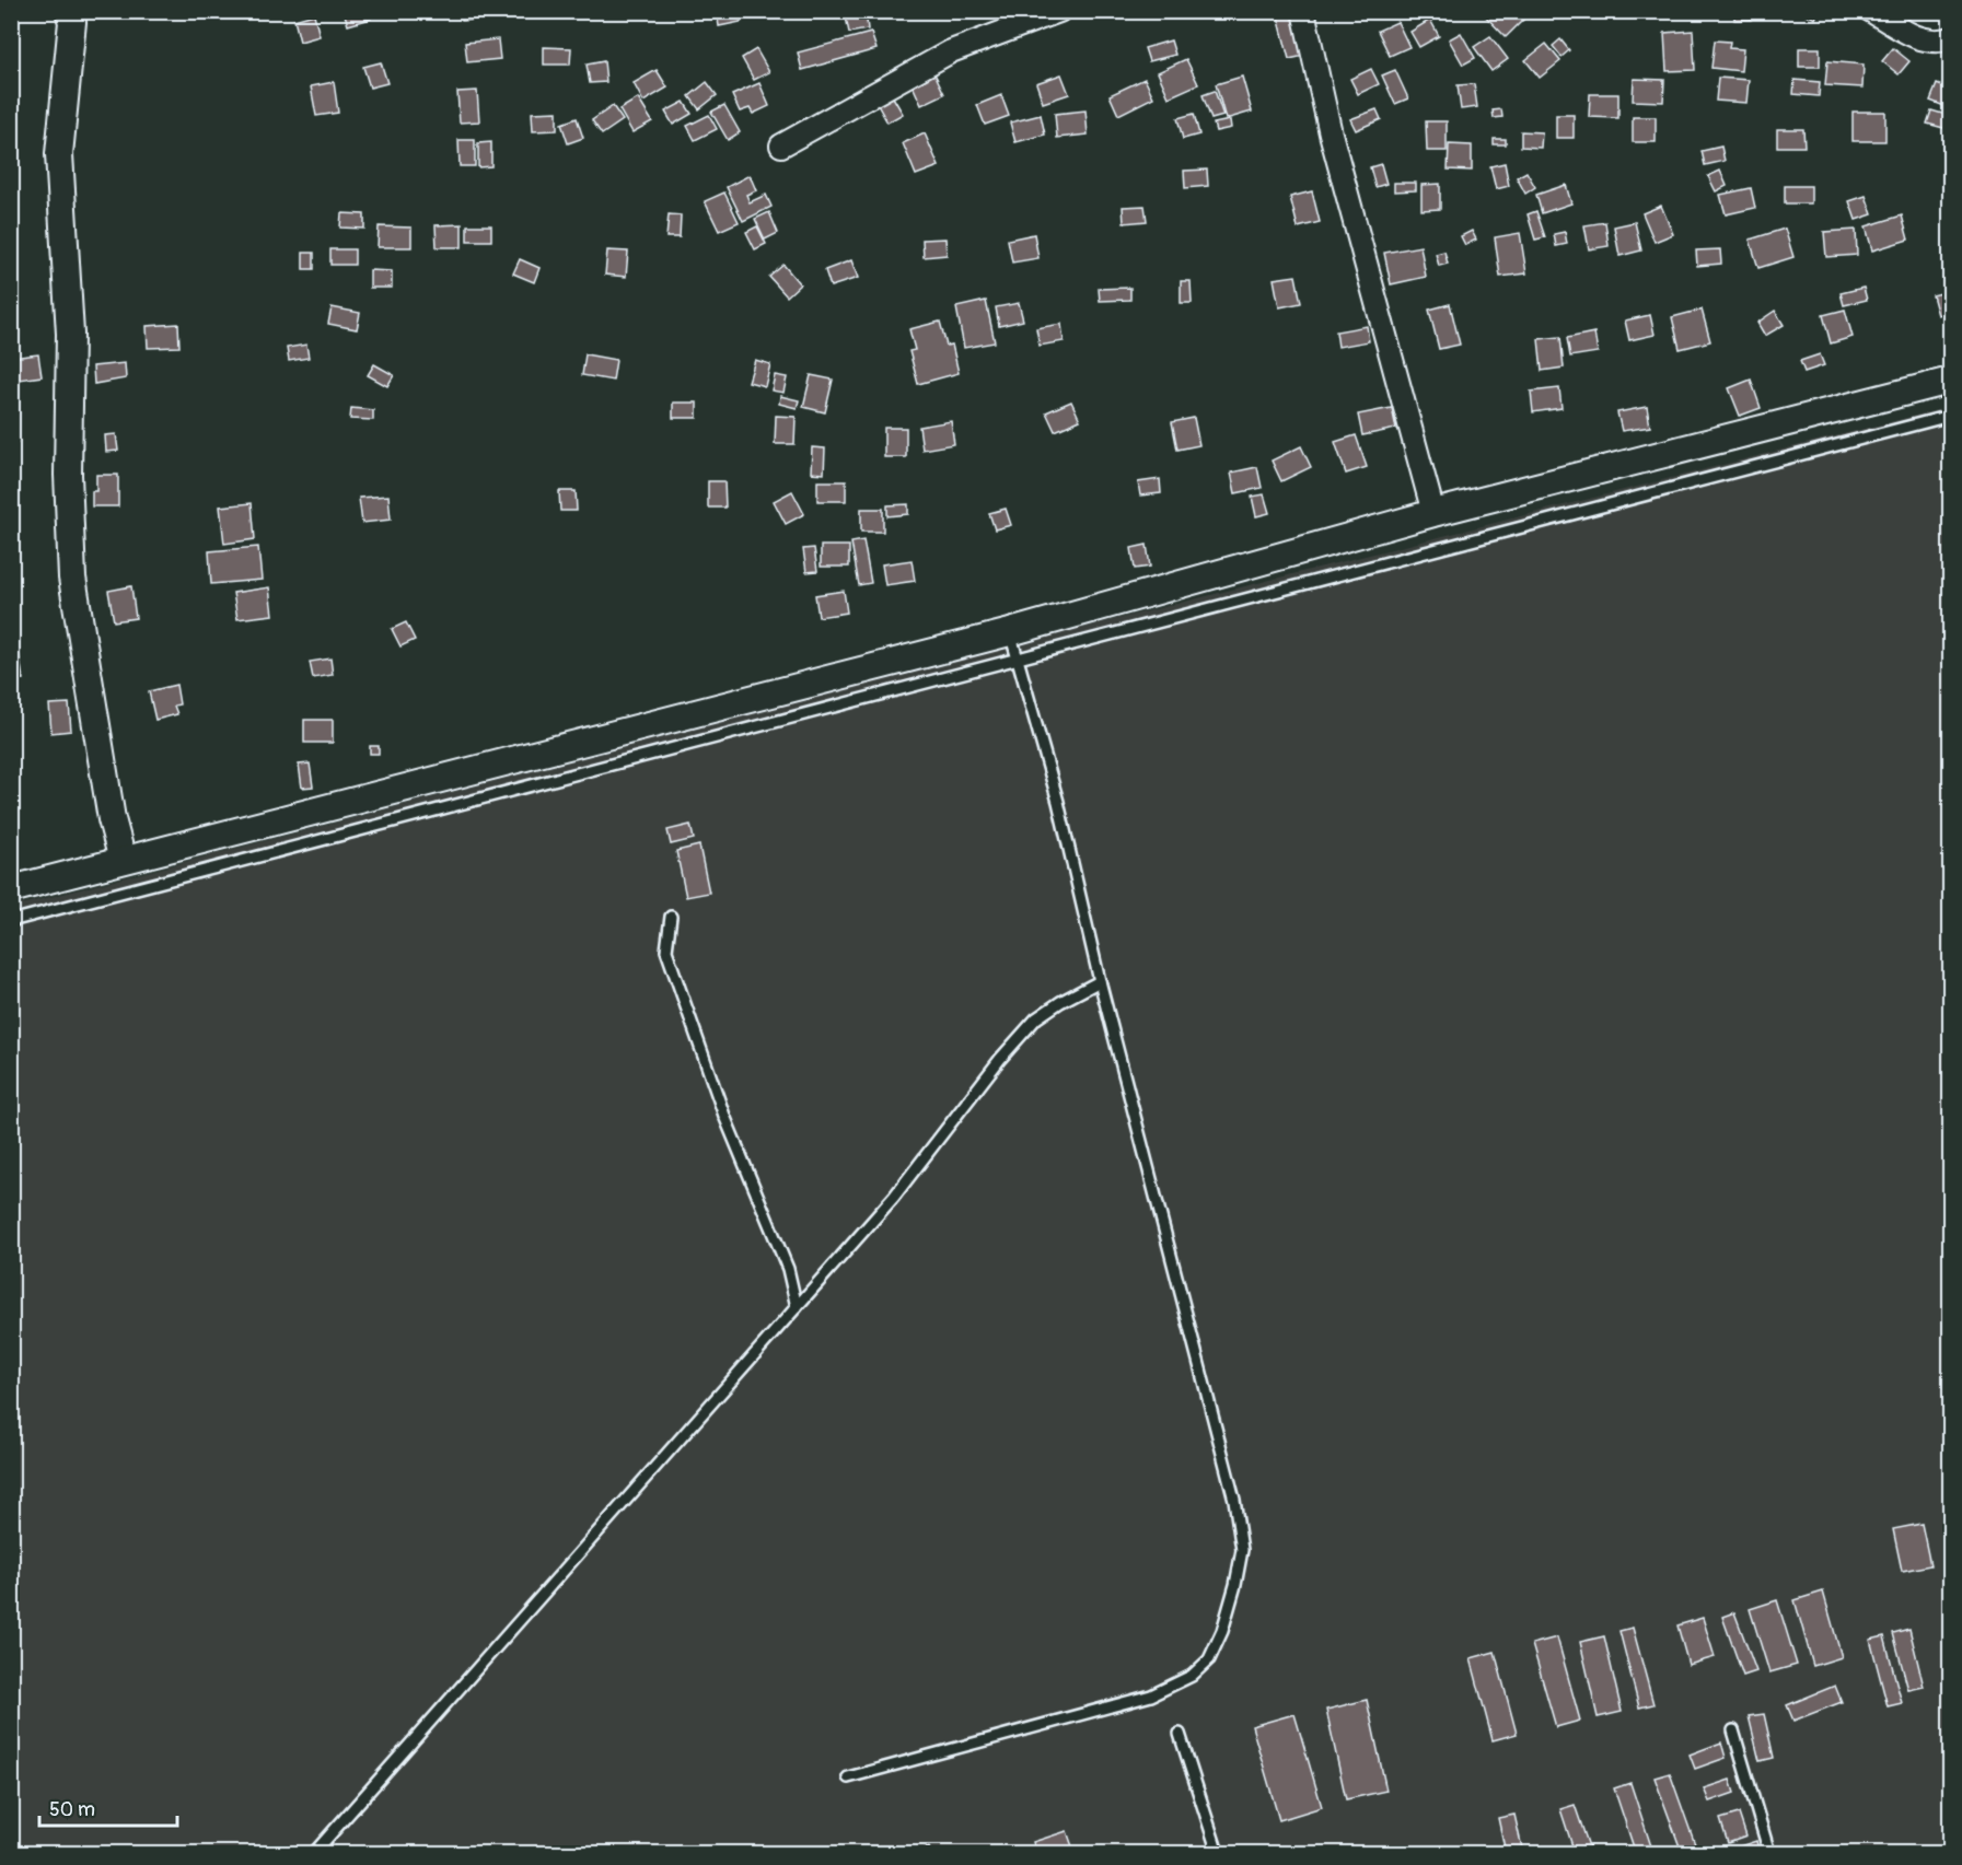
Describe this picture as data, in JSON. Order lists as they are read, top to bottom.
{
  "scale_bar": "50 m"
}
